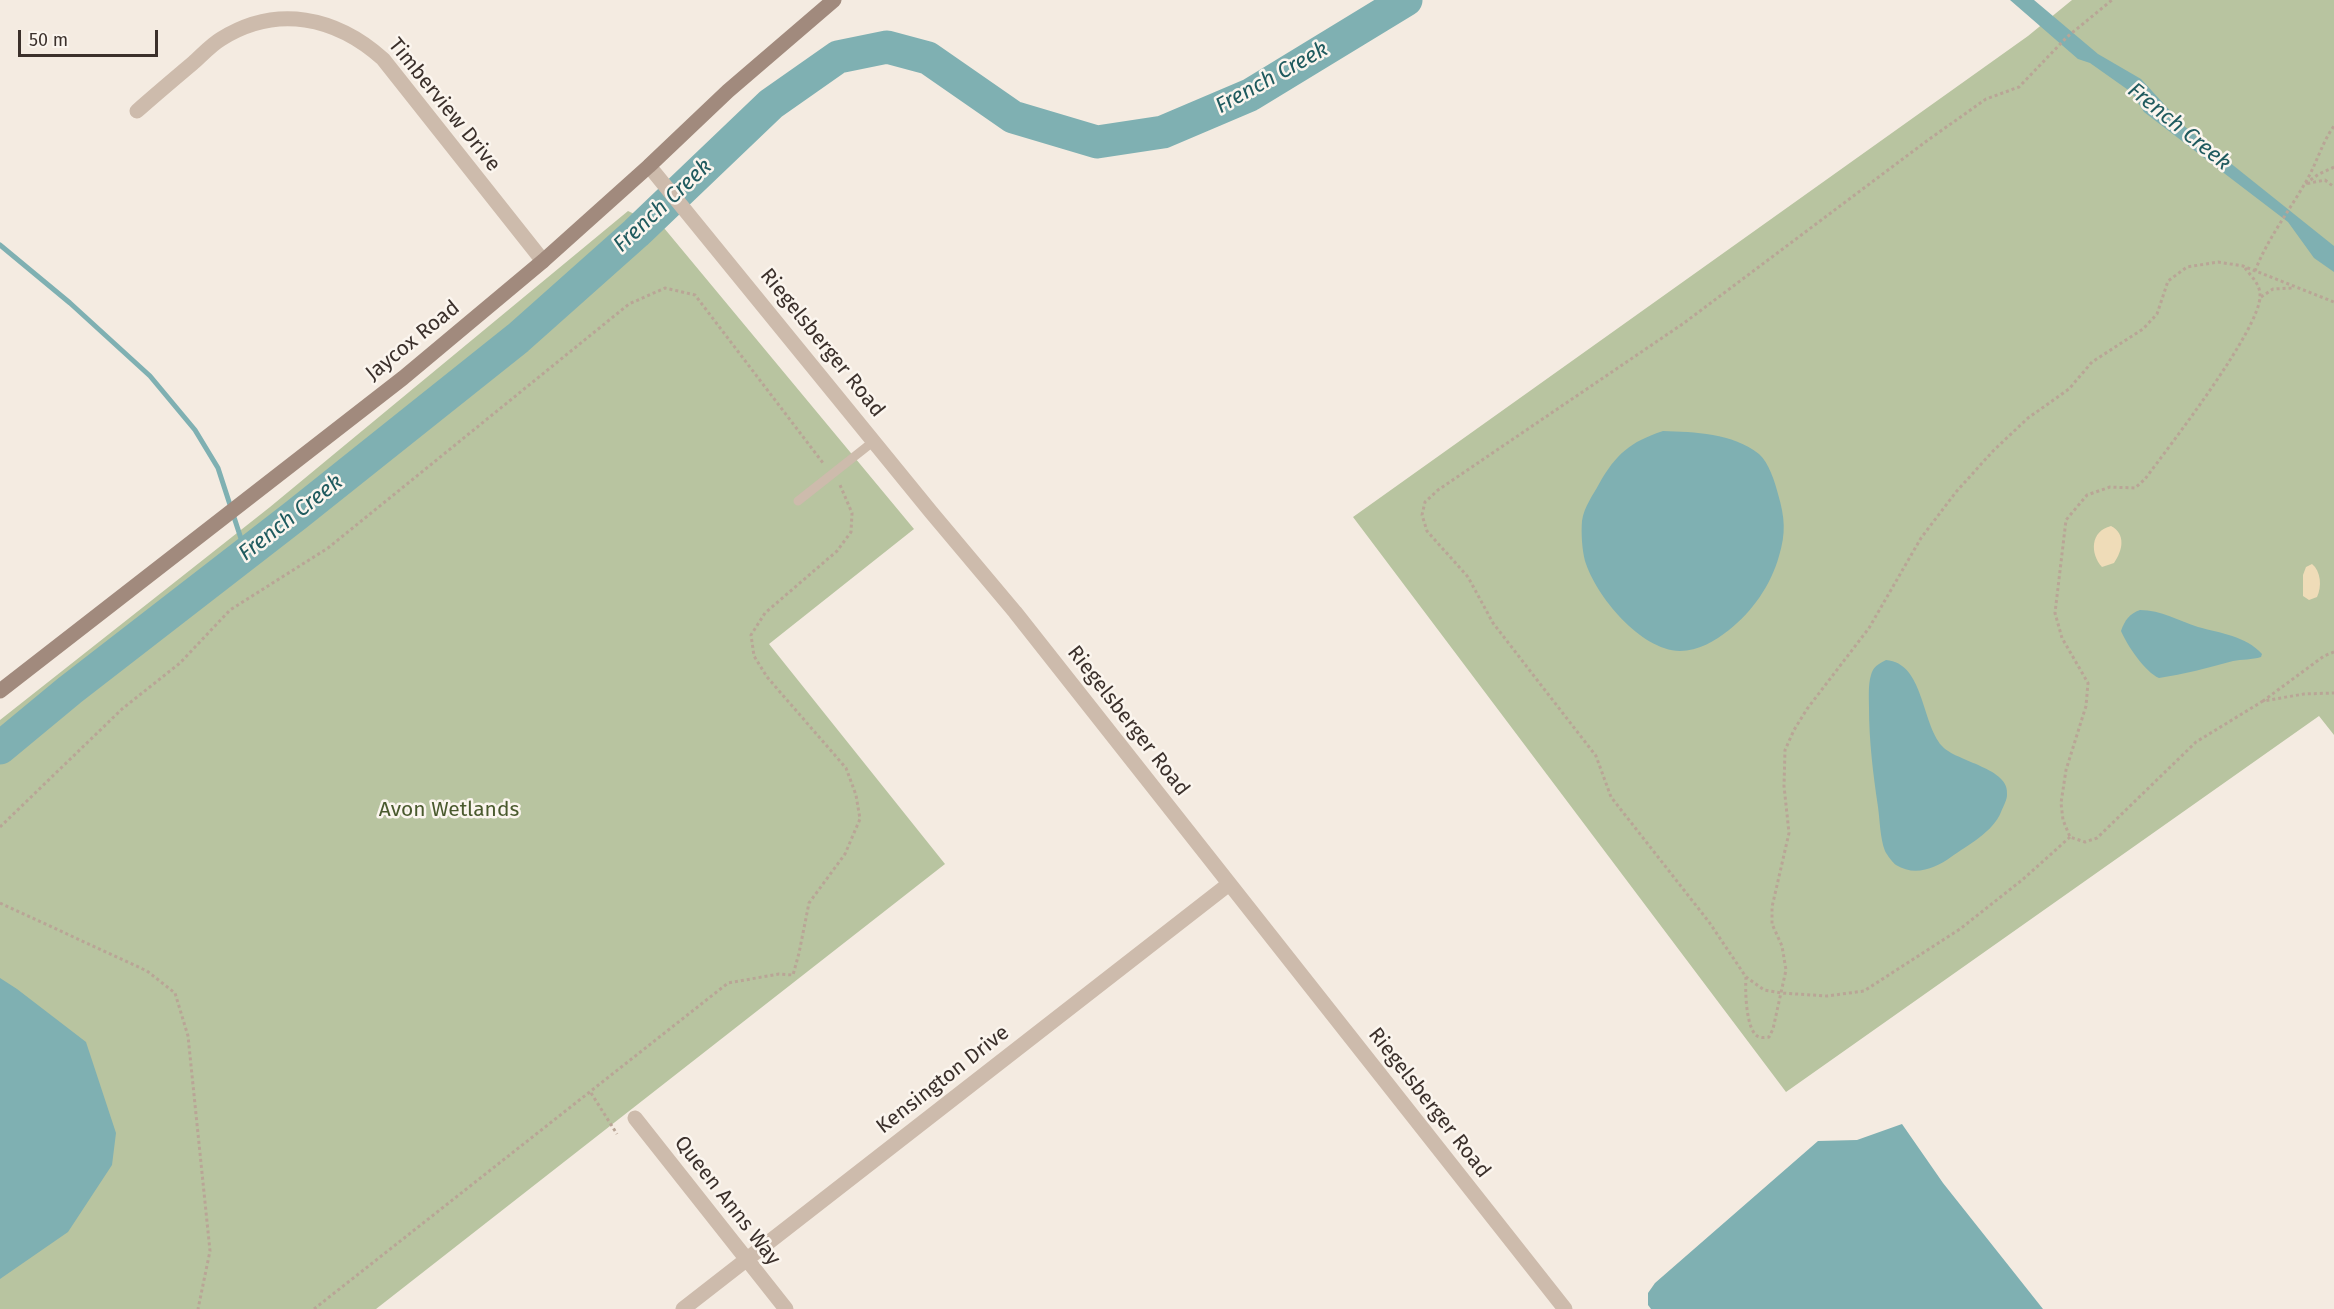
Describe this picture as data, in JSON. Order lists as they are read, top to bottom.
{
  "streets": {
    "street": [
      "Timberview Drive",
      "Jaycox Road",
      "Riegelsberger Road",
      "Kensington Drive",
      "Queen Anns Way"
    ]
  },
  "crossings": [
    ["Timberview Drive", "Jaycox Road"],
    ["Jaycox Road", "Riegelsberger Road"],
    ["Riegelsberger Road", "Kensington Drive"],
    ["Kensington Drive", "Queen Anns Way"]
  ],
  "water": ["French Creek"],
  "parks": ["Avon Wetlands"],
  "scale_bar": "50 m"
}
